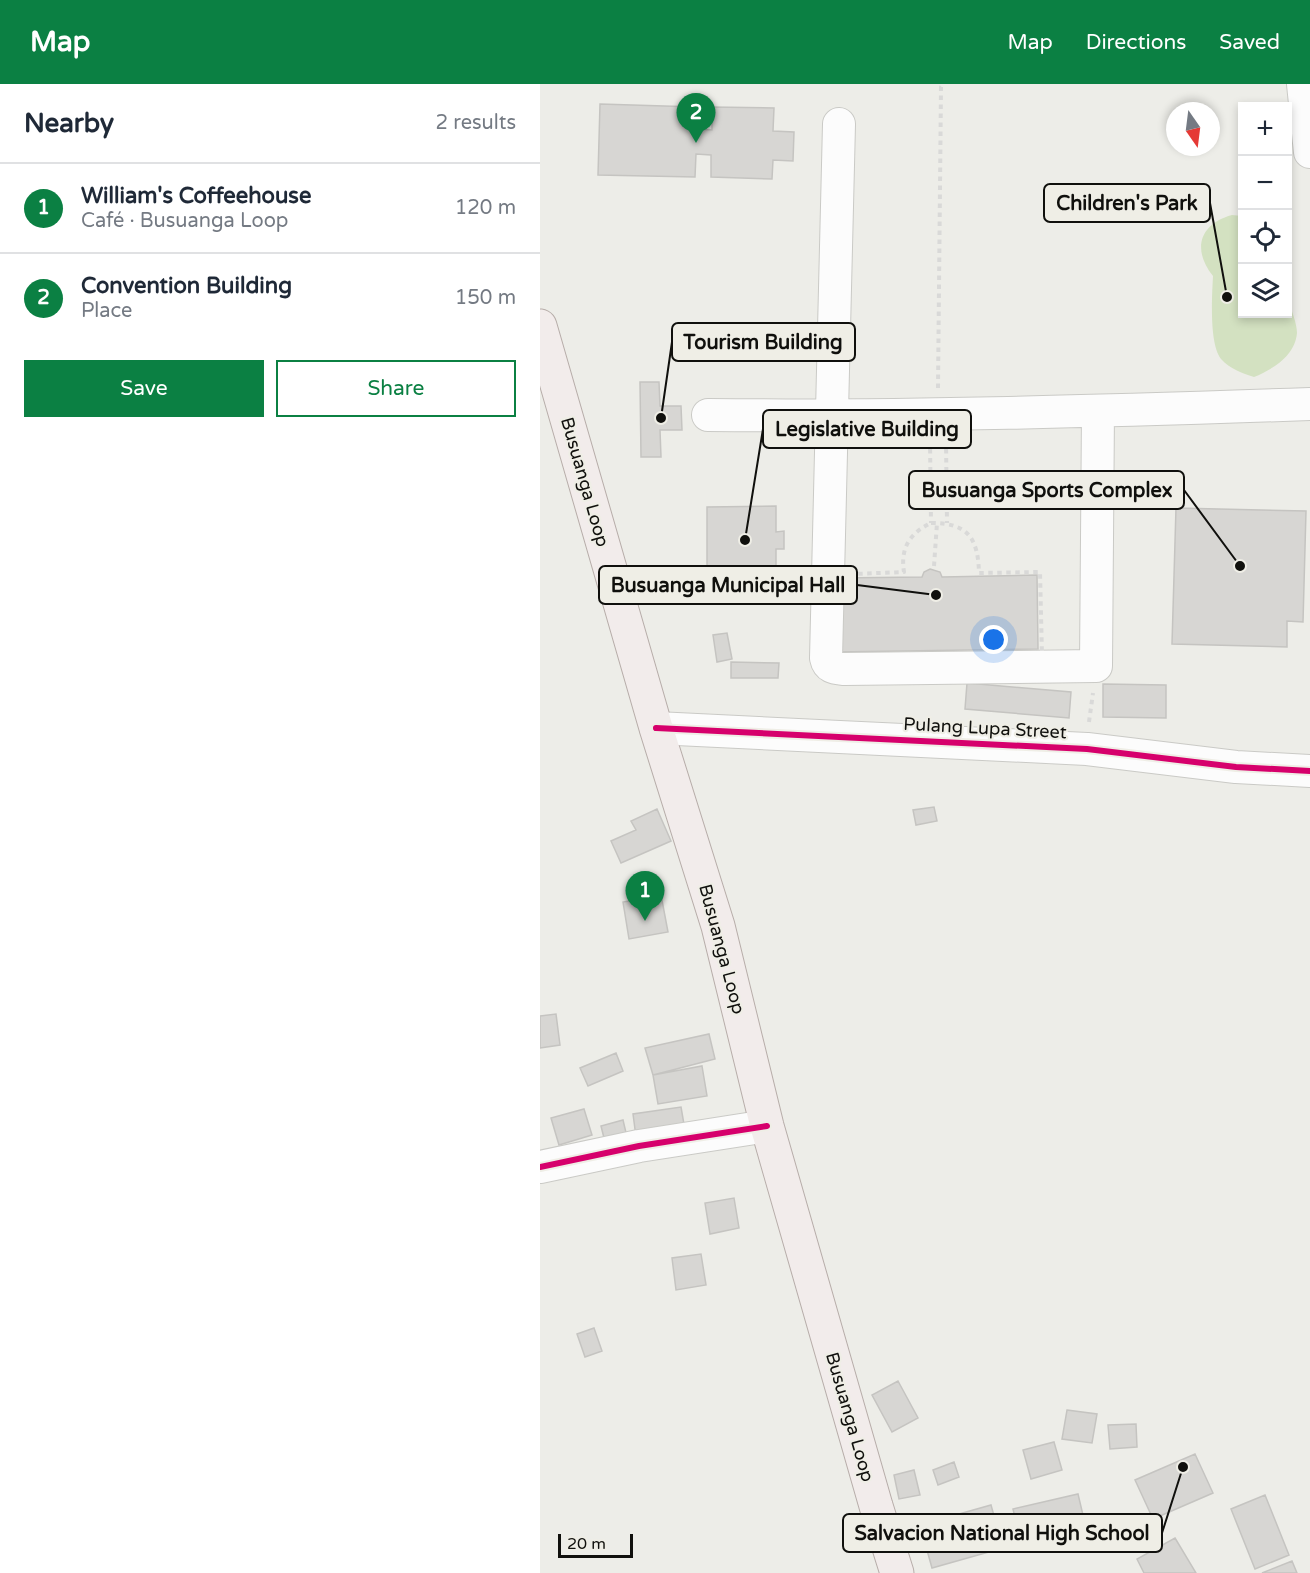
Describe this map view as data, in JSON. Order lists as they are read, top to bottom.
{
  "streets": {
    "main road": ["Busuanga Loop"],
    "street": ["Pulang Lupa Street"]
  },
  "crossings": [
    ["Busuanga Loop", "Pulang Lupa Street"]
  ],
  "places": [
    "Children's Park",
    "Tourism Building",
    "Legislative Building",
    "Busuanga Sports Complex",
    "Busuanga Municipal Hall",
    "Salvacion National High School"
  ],
  "scale_bar": "20 m",
  "north": "bottom",
  "page": {
    "header": "Map",
    "nav": ["Map", "Directions", "Saved"],
    "heading": ["Nearby", "2 results"],
    "pins": ["2", "1"],
    "map_buttons": ["+", "−"],
    "list": [
      {
        "mark": "1",
        "name": "William's Coffeehouse",
        "note": "Café · Busuanga Loop",
        "value": "120 m"
      },
      {
        "mark": "2",
        "name": "Convention Building",
        "note": "Place",
        "value": "150 m"
      }
    ],
    "buttons": ["Save", "Share"],
    "scale": "20 m"
  }
}
